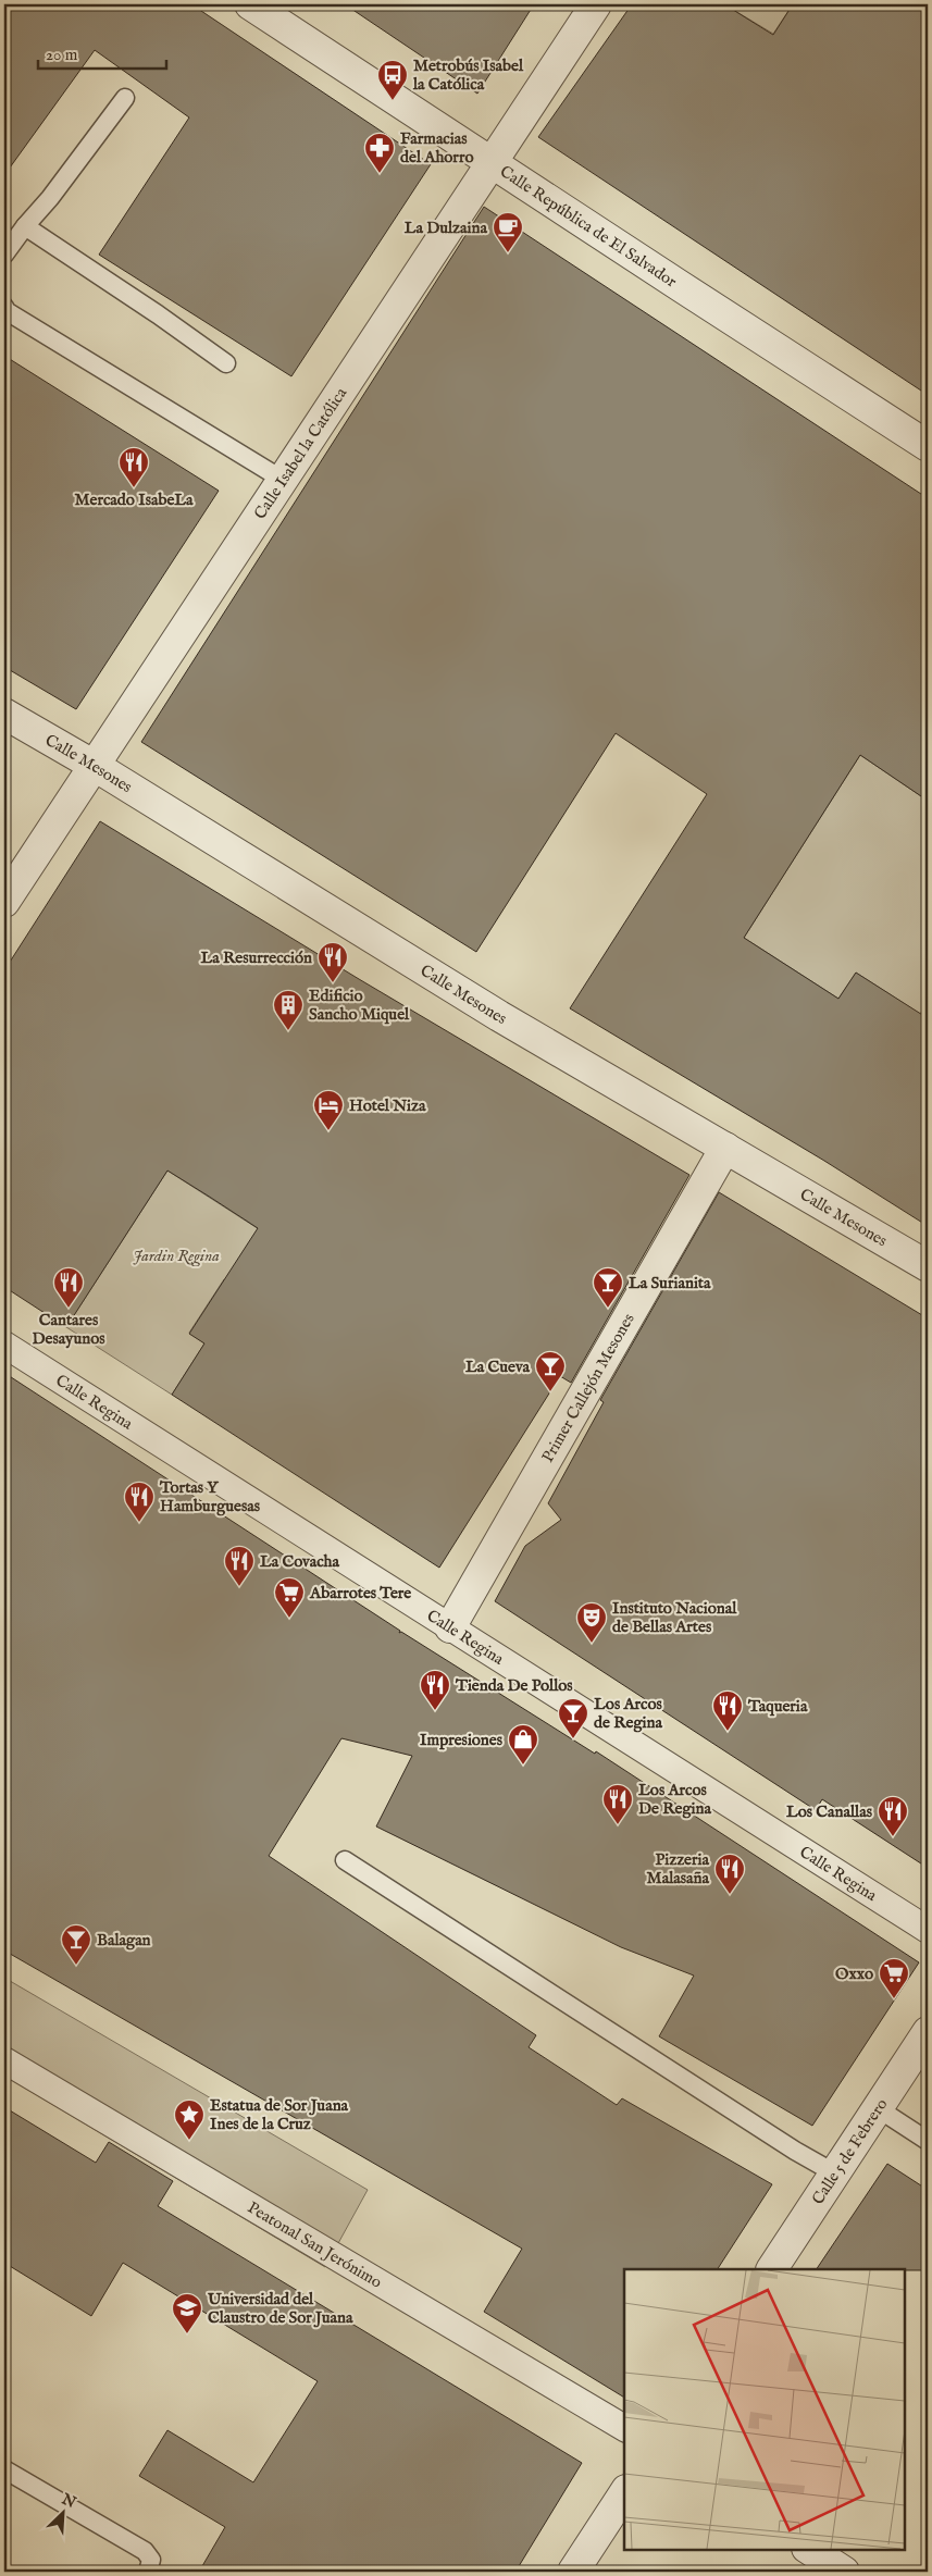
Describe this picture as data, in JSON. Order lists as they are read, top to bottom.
{
  "streets": {
    "street": [
      "Calle República de El Salvador",
      "Calle Isabel la Católica",
      "Calle Mesones",
      "Primer Callejón Mesones",
      "Calle Regina",
      "Calle 5 de Febrero",
      "Peatonal San Jerónimo"
    ]
  },
  "crossings": [
    ["Calle República de El Salvador", "Calle Isabel la Católica"],
    ["Calle Isabel la Católica", "Calle Mesones"],
    ["Calle Mesones", "Primer Callejón Mesones"],
    ["Primer Callejón Mesones", "Calle Regina"]
  ],
  "parks": ["Jardin Regina"],
  "places": {
    "bus stop": ["Metrobús Isabel la Católica"],
    "pharmacy": ["Farmacias del Ahorro"],
    "cafe": ["La Dulzaina"],
    "restaurant": [
      "Mercado IsabeLa",
      "La Resurrección",
      "Cantares Desayunos",
      "Tortas Y Hamburguesas",
      "La Covacha",
      "Tienda De Pollos",
      "Taqueria",
      "Los Arcos De Regina",
      "Los Canallas",
      "Pizzeria Malasaña"
    ],
    "building": ["Edificio Sancho Miquel"],
    "hotel": ["Hotel Niza"],
    "bar": [
      "La Surianita",
      "La Cueva",
      "Los Arcos de Regina",
      "Balagan"
    ],
    "supermarket": ["Abarrotes Tere", "Oxxo"],
    "theatre": ["Instituto Nacional de Bellas Artes"],
    "shop": ["Impresiones"],
    "place": ["Estatua de Sor Juana Ines de la Cruz"],
    "school or university": ["Universidad del Claustro de Sor Juana"]
  },
  "scale_bar": "20 m",
  "north": "top right"
}
